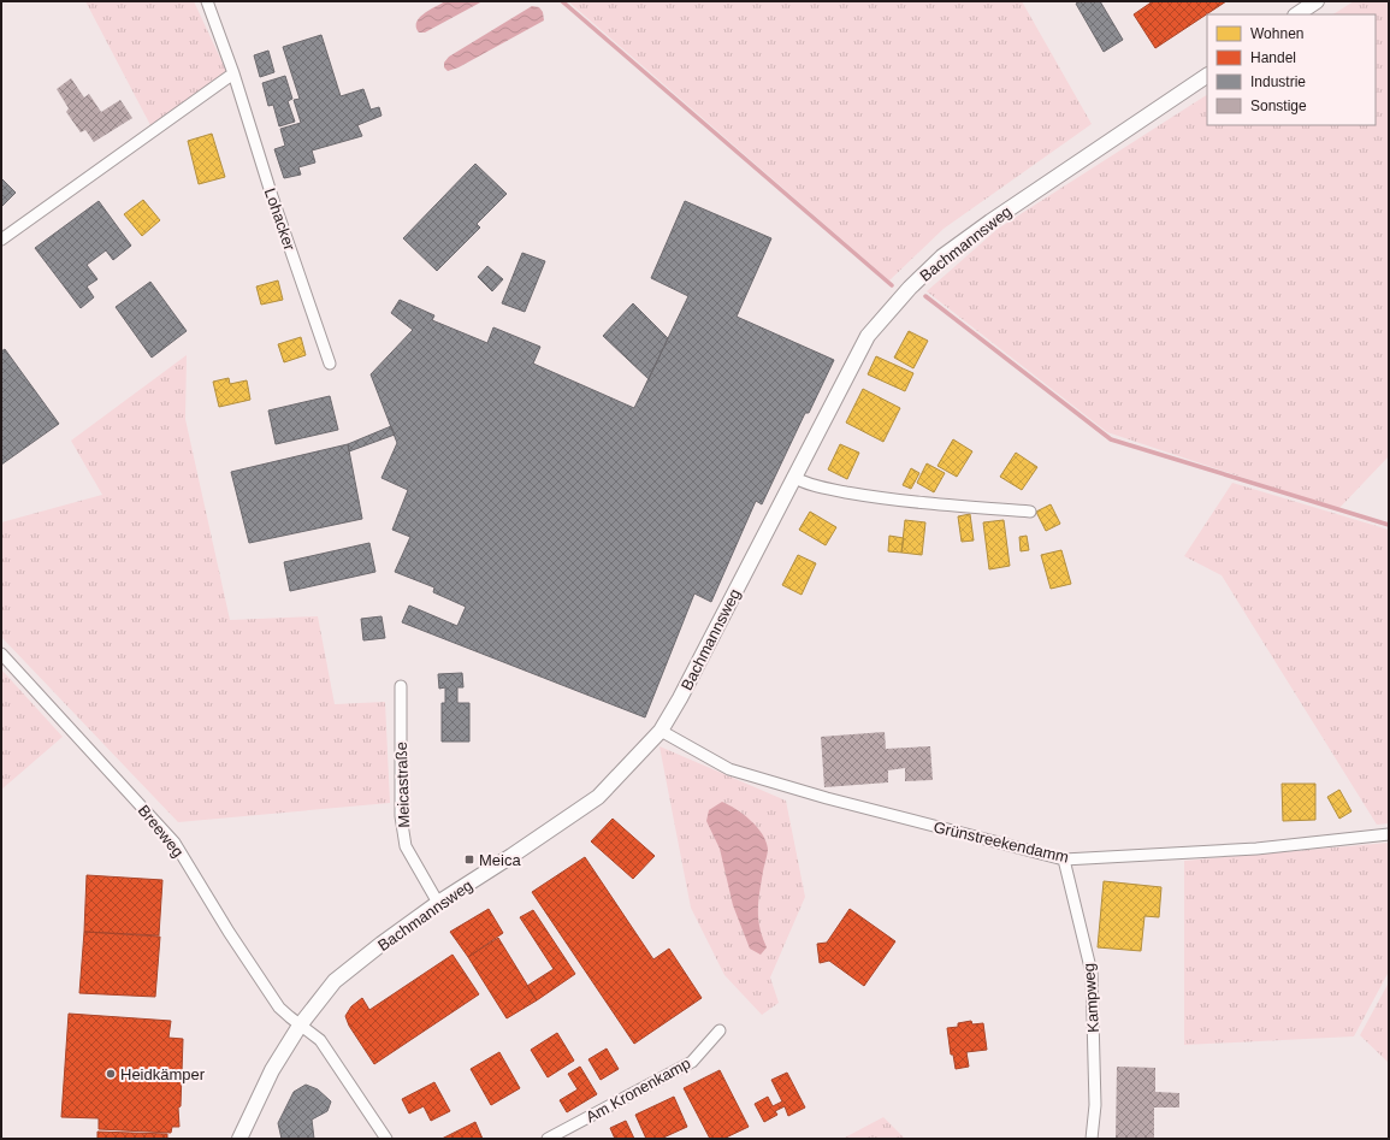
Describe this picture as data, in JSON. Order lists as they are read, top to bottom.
{
  "streets": {
    "street": [
      "Lohacker",
      "Bachmannsweg",
      "Meicastraße",
      "Breeweg",
      "Grünstreekendamm",
      "Kampweg",
      "Am Kronenkamp"
    ]
  },
  "crossings": [
    ["Bachmannsweg", "Meicastraße"],
    ["Bachmannsweg", "Breeweg"],
    ["Bachmannsweg", "Grünstreekendamm"],
    ["Grünstreekendamm", "Kampweg"]
  ],
  "places": {
    "transit": ["Meica"],
    "other": ["Heidkämper"]
  },
  "legend": [
    "Wohnen",
    "Handel",
    "Industrie",
    "Sonstige"
  ]
}
